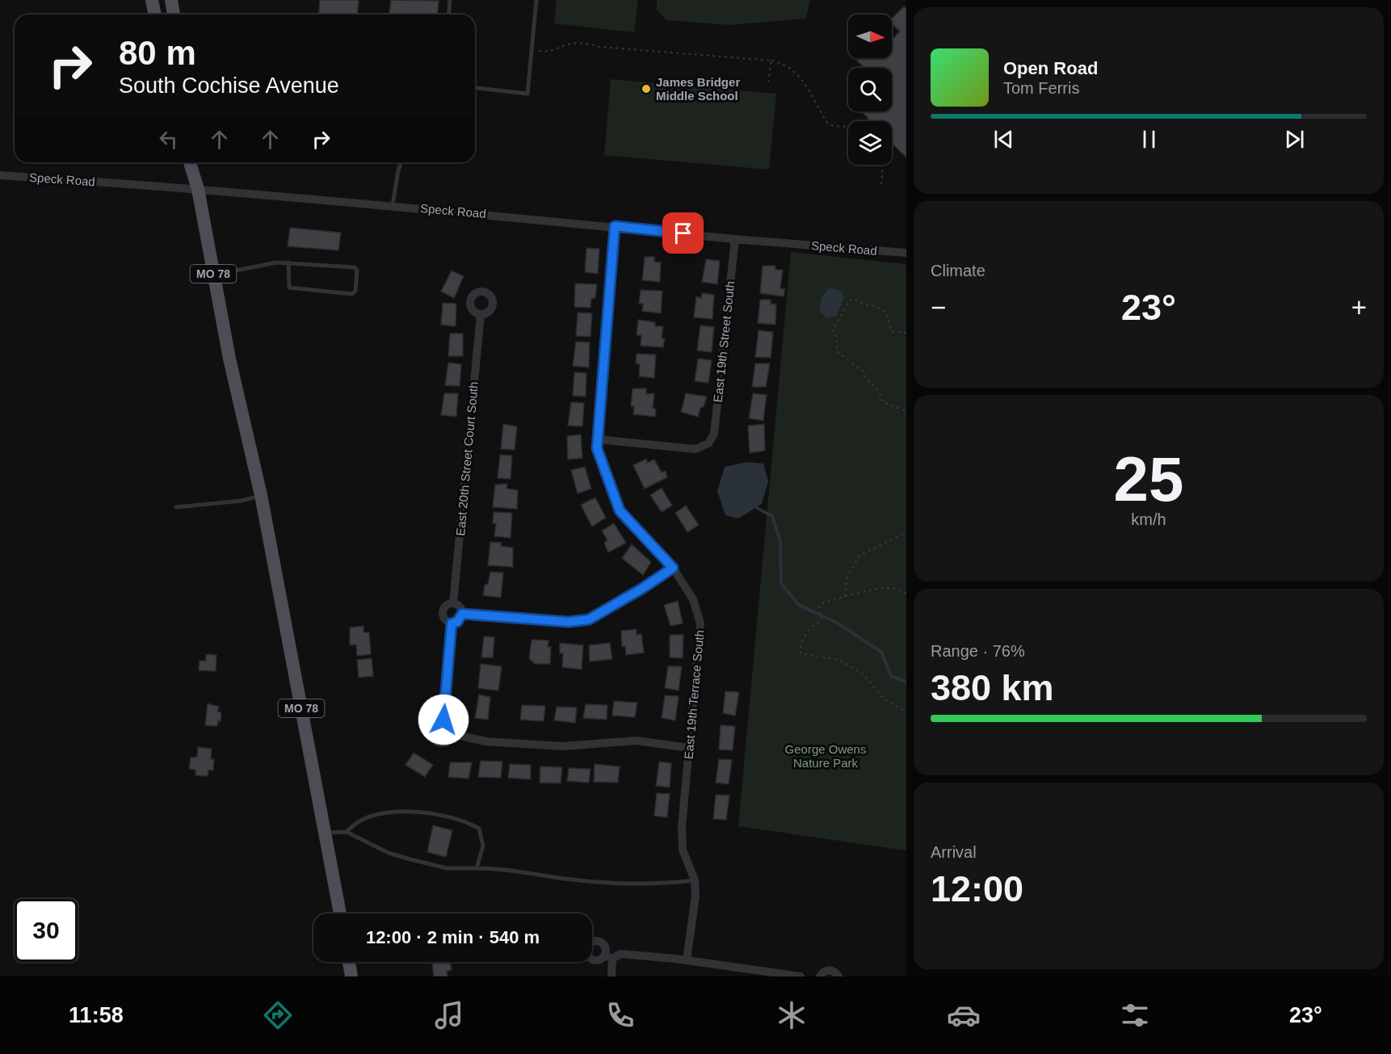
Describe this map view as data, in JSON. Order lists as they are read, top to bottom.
{
  "streets": {
    "main road": ["MO 78"],
    "street": [
      "Speck Road",
      "East 19th Street South",
      "East 20th Street Court South",
      "East 19th Terrace South"
    ]
  },
  "crossings": [
    ["Speck Road", "MO 78"],
    ["Speck Road", "East 19th Street South"],
    ["Speck Road", "East 19th Terrace South"],
    ["East 19th Street South", "East 19th Terrace South"]
  ],
  "parks": ["George Owens Nature Park"],
  "places": ["James Bridger Middle School"],
  "north": "right",
  "page": {
    "turn": ["80 m", "South Cochise Avenue"],
    "song": ["Open Road", "Tom Ferris"],
    "tile": [
      "Climate",
      ["25", "km/h"],
      ["Range · 76%", "380 km"],
      ["Arrival", "12:00"]
    ],
    "heat": ["−", "23°", "+"],
    "limit": "30",
    "trip": "12:00 · 2 min · 540 m",
    "tabs": ["11:58", "23°"]
  }
}
